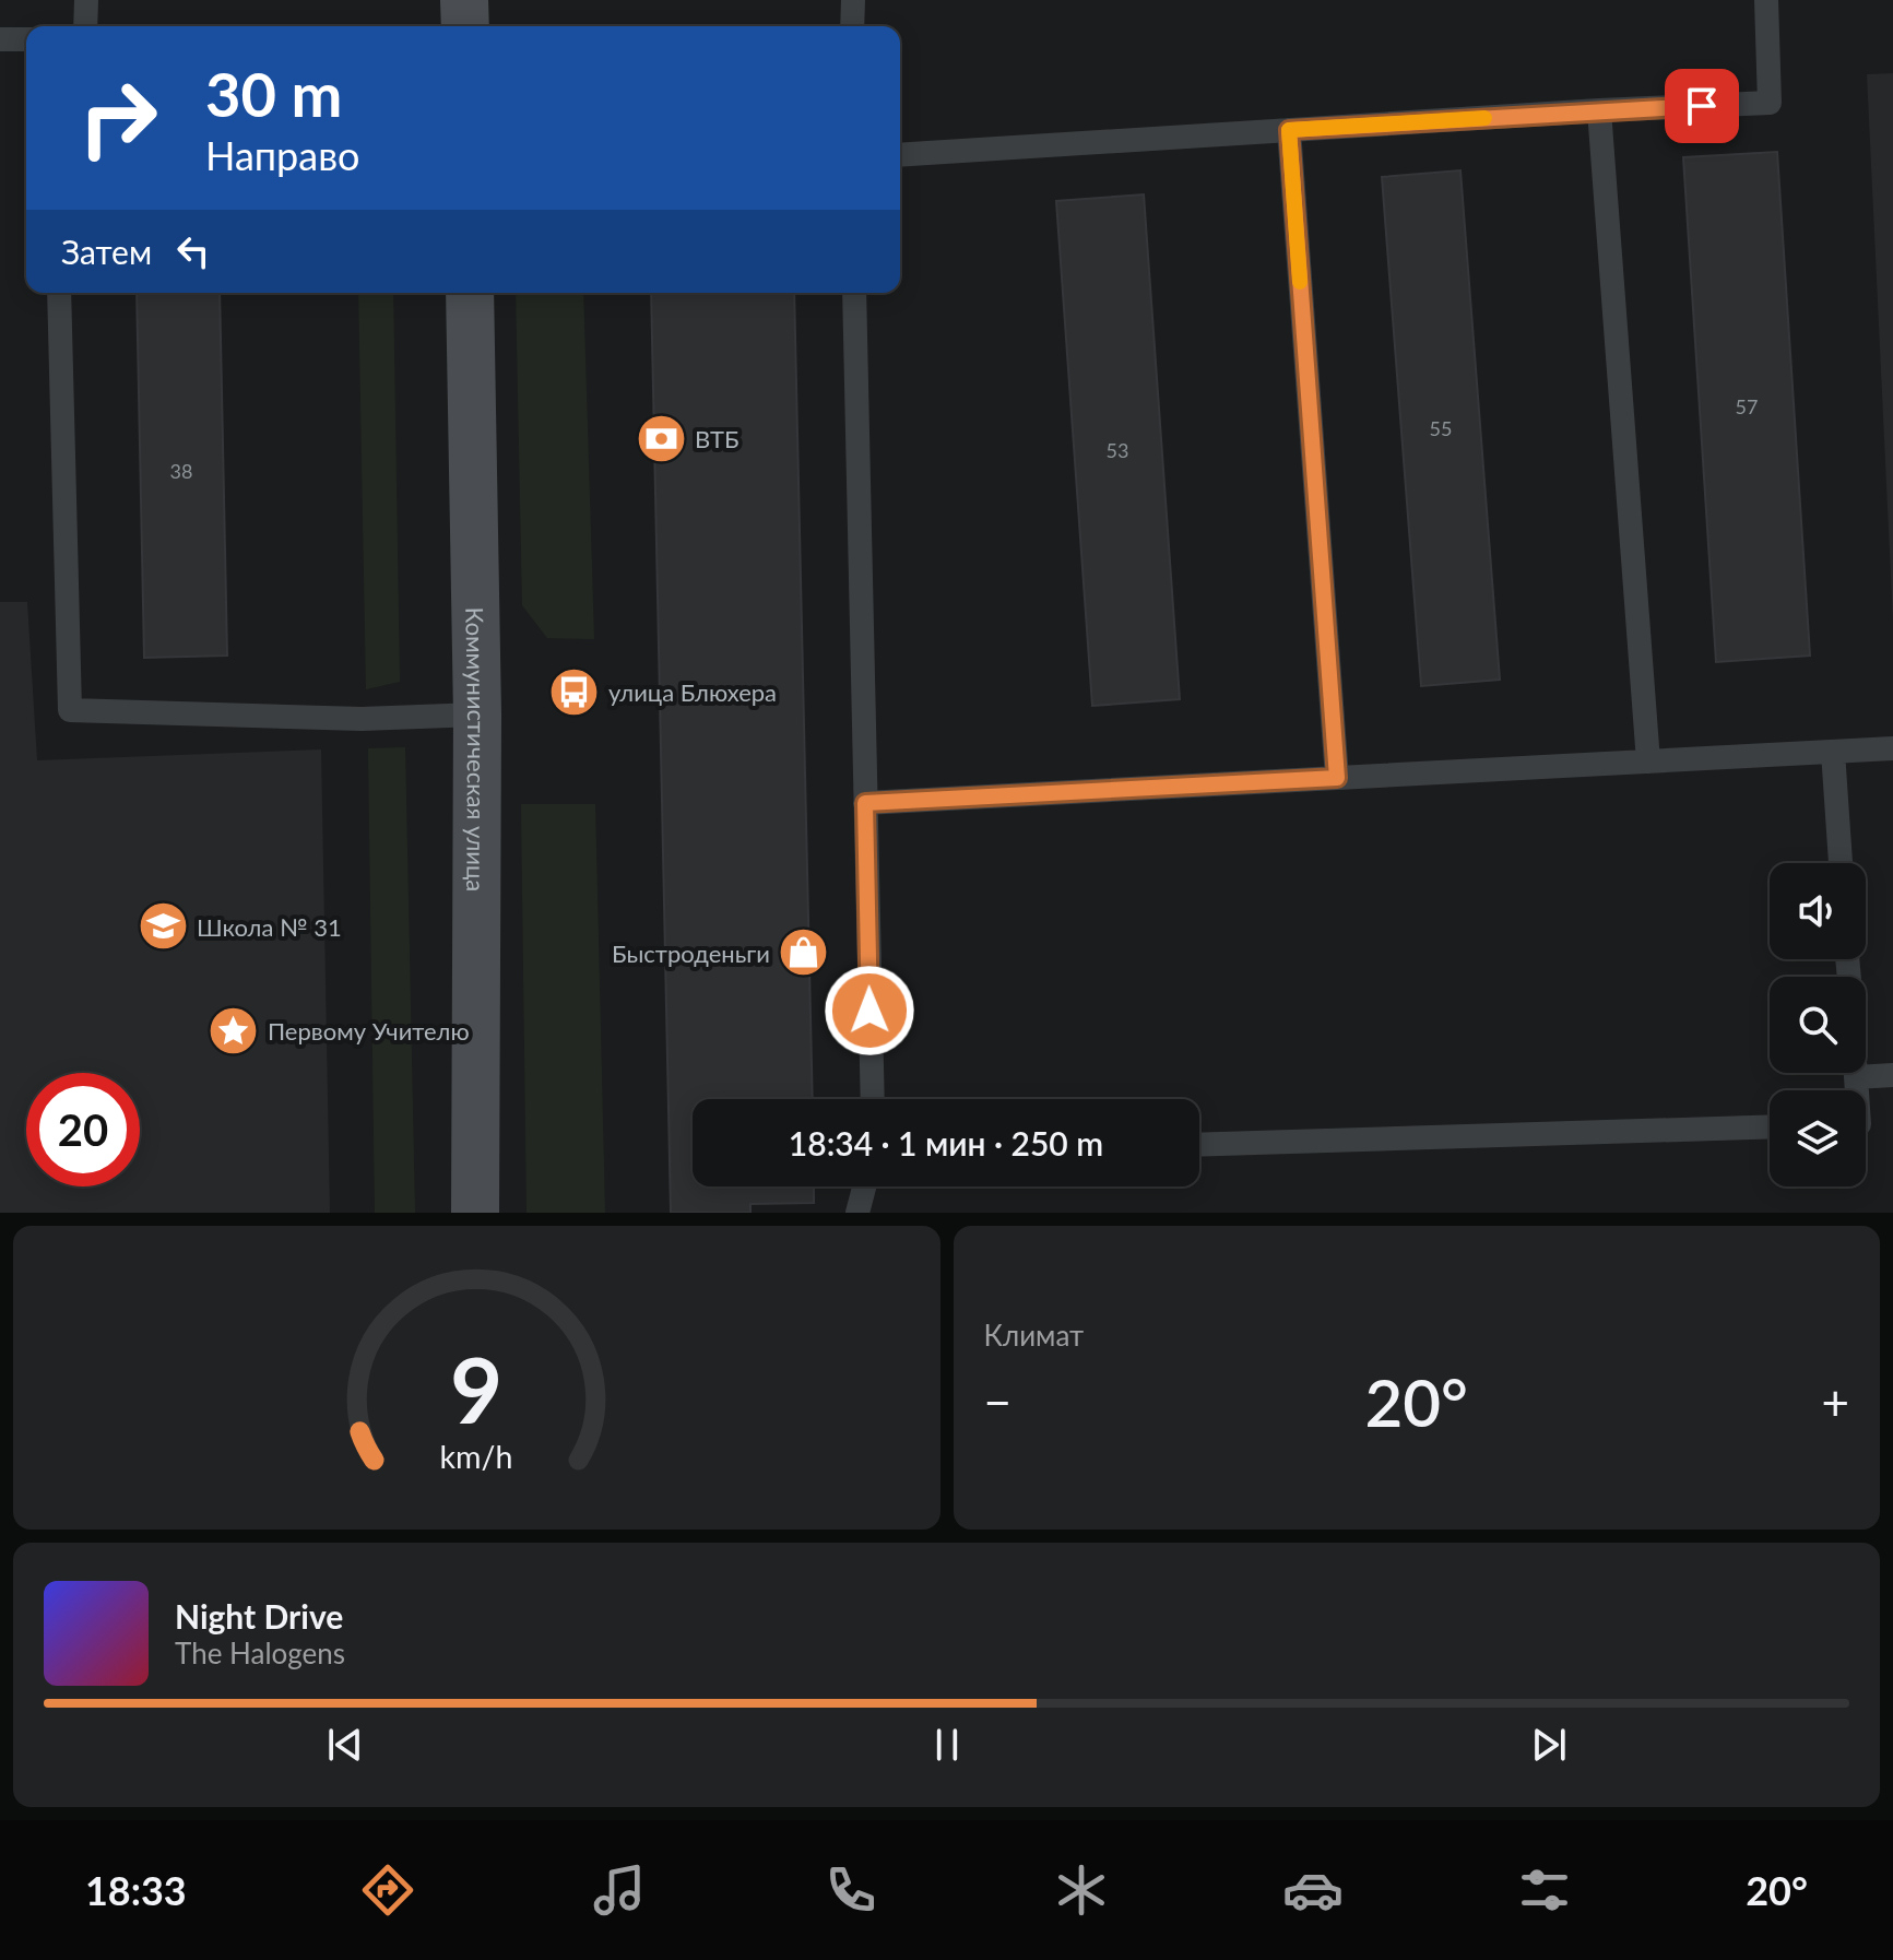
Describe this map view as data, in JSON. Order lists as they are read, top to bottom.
{
  "streets": {
    "main road": ["Коммунистическая улица"]
  },
  "places": {
    "bank": ["ВТБ"],
    "bus stop": ["улица Блюхера"],
    "school or university": ["Школа № 31"],
    "shop": ["Быстроденьги"],
    "place": ["Первому Учителю"]
  },
  "house_numbers": [
    "57",
    "55",
    "53",
    "38"
  ],
  "page": {
    "turn": ["30 m", "Направо"],
    "then": "Затем",
    "limit": "20",
    "trip": "18:34 · 1 мин · 250 m",
    "tile": "Климат",
    "heat": ["−", "20°", "+"],
    "song": ["Night Drive", "The Halogens"],
    "tabs": ["18:33", "20°"],
    "gauge": ["9", "km/h"]
  }
}
